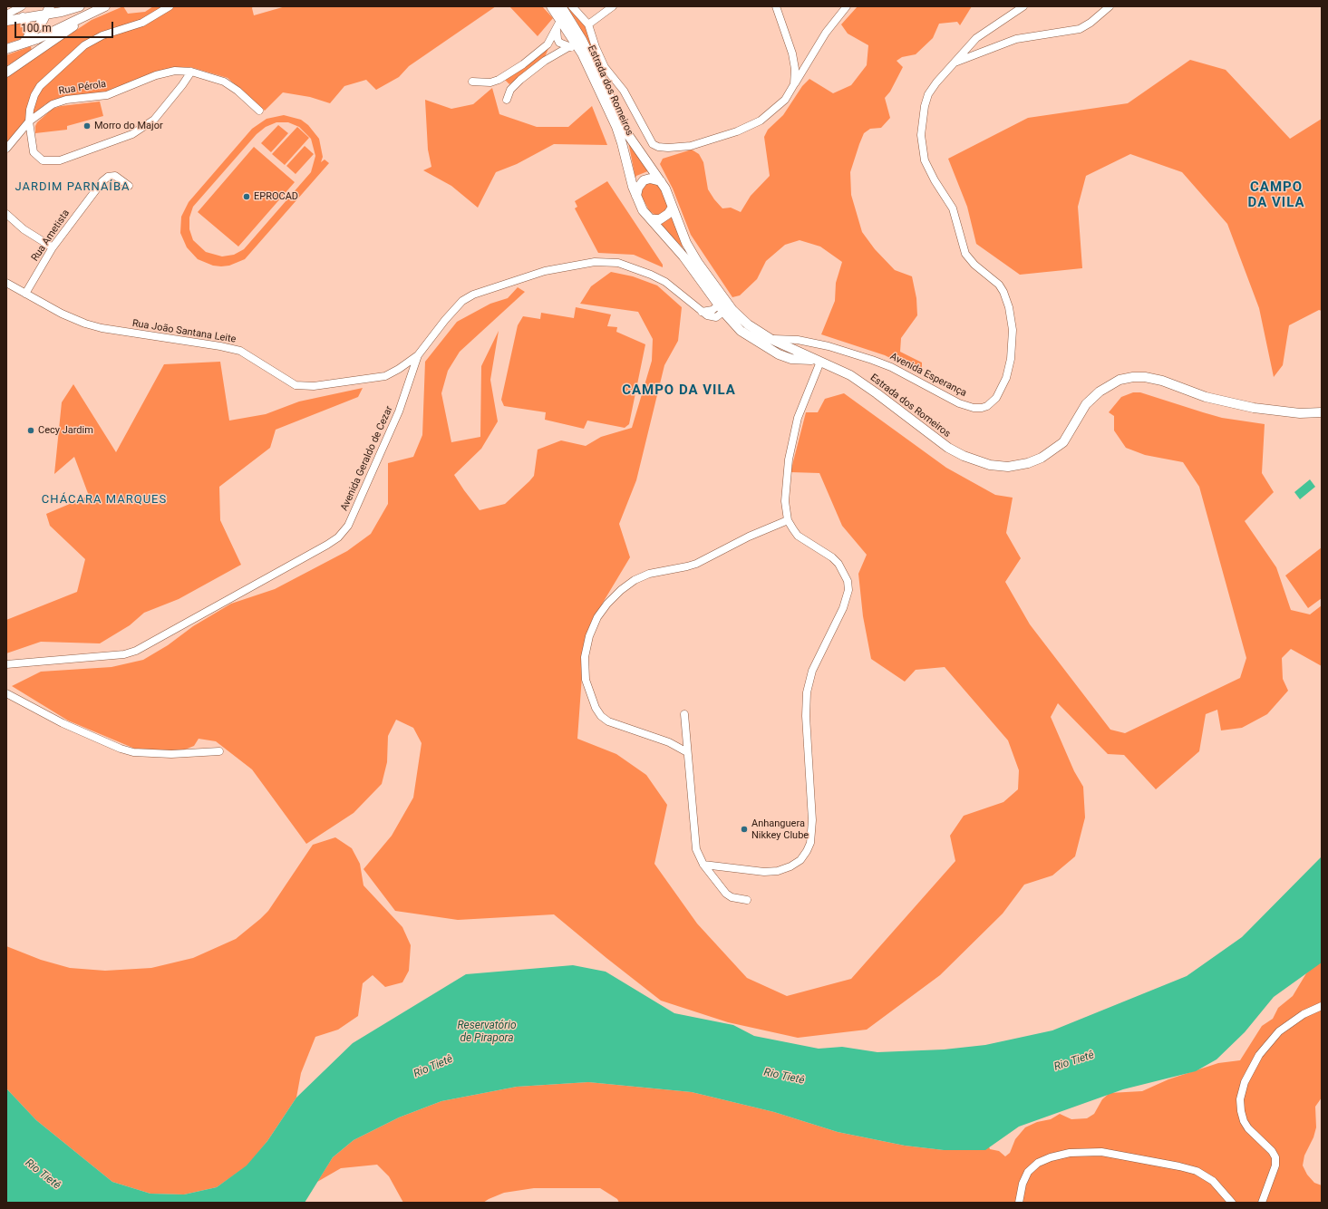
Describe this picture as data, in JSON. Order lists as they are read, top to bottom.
{
  "streets": {
    "main road": ["Estrada dos Romeiros"],
    "street": [
      "Rua Pérola",
      "Rua Ametista",
      "Rua João Santana Leite",
      "Avenida Esperança",
      "Avenida Geraldo de Cezar"
    ]
  },
  "crossings": [
    ["Estrada dos Romeiros", "Avenida Esperança"],
    ["Estrada dos Romeiros", "Avenida Geraldo de Cezar"],
    ["Rua Ametista", "Rua João Santana Leite"],
    ["Rua João Santana Leite", "Avenida Geraldo de Cezar"]
  ],
  "districts": [
    "JARDIM PARNAÍBA",
    "CAMPO DA VILA",
    "CAMPO DA VILA",
    "CHÁCARA MARQUES"
  ],
  "water": ["Reservatório de Pirapora", "Rio Tietê"],
  "places": [
    "Morro do Major",
    "EPROCAD",
    "Cecy Jardim",
    "Anhanguera Nikkey Clube"
  ],
  "scale_bar": "100 m"
}
